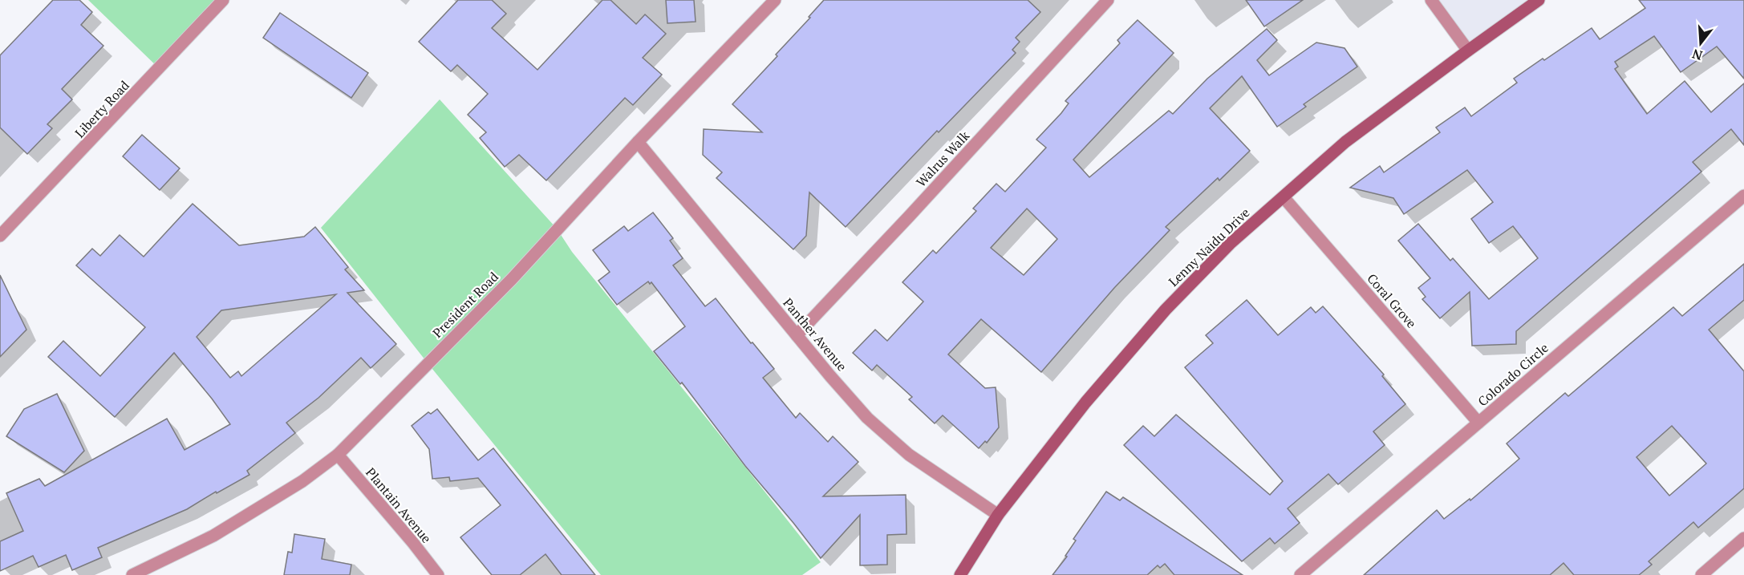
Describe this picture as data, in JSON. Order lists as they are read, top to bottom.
{
  "streets": {
    "street": [
      "Liberty Road",
      "Walrus Walk",
      "Lenny Naidu Drive",
      "Coral Grove",
      "President Road",
      "Panther Avenue",
      "Colorado Circle",
      "Plantain Avenue"
    ]
  },
  "crossings": [
    ["Walrus Walk", "Panther Avenue"],
    ["Lenny Naidu Drive", "Coral Grove"],
    ["Lenny Naidu Drive", "Panther Avenue"],
    ["Coral Grove", "Colorado Circle"],
    ["President Road", "Panther Avenue"],
    ["President Road", "Plantain Avenue"]
  ],
  "north": "bottom"
}
